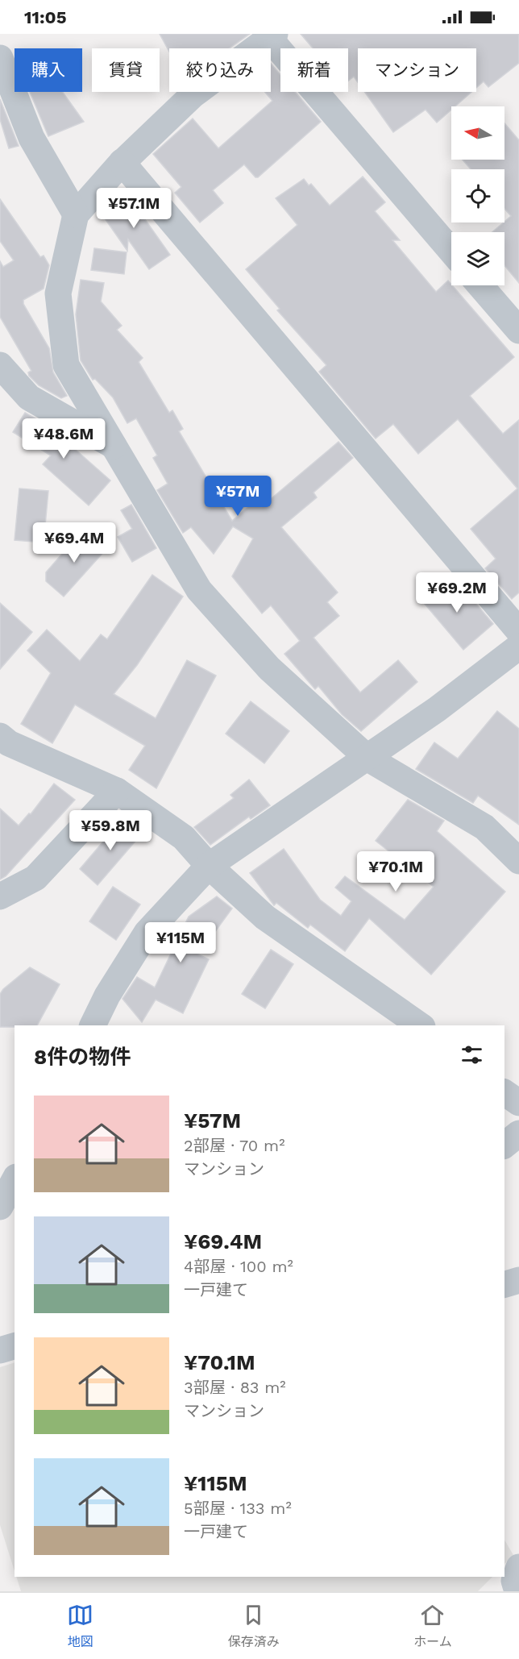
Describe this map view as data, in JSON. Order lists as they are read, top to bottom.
{
  "north": "left",
  "page": {
    "status": "11:05",
    "chip": [
      "購入",
      "賃貸",
      "絞り込み",
      "新着",
      "マンション"
    ],
    "price": [
      "¥57.1M",
      "¥48.6M",
      "¥57M",
      "¥69.4M",
      "¥69.2M",
      "¥59.8M",
      "¥70.1M",
      "¥115M"
    ],
    "heading": "8件の物件",
    "list": [
      {
        "name": "¥57M",
        "note": "2部屋 · 70 m² · マンション"
      },
      {
        "name": "¥69.4M",
        "note": "4部屋 · 100 m² · 一戸建て"
      },
      {
        "name": "¥70.1M",
        "note": "3部屋 · 83 m² · マンション"
      },
      {
        "name": "¥115M",
        "note": "5部屋 · 133 m² · 一戸建て"
      }
    ],
    "tabs": ["地図", "保存済み", "ホーム"]
  }
}
